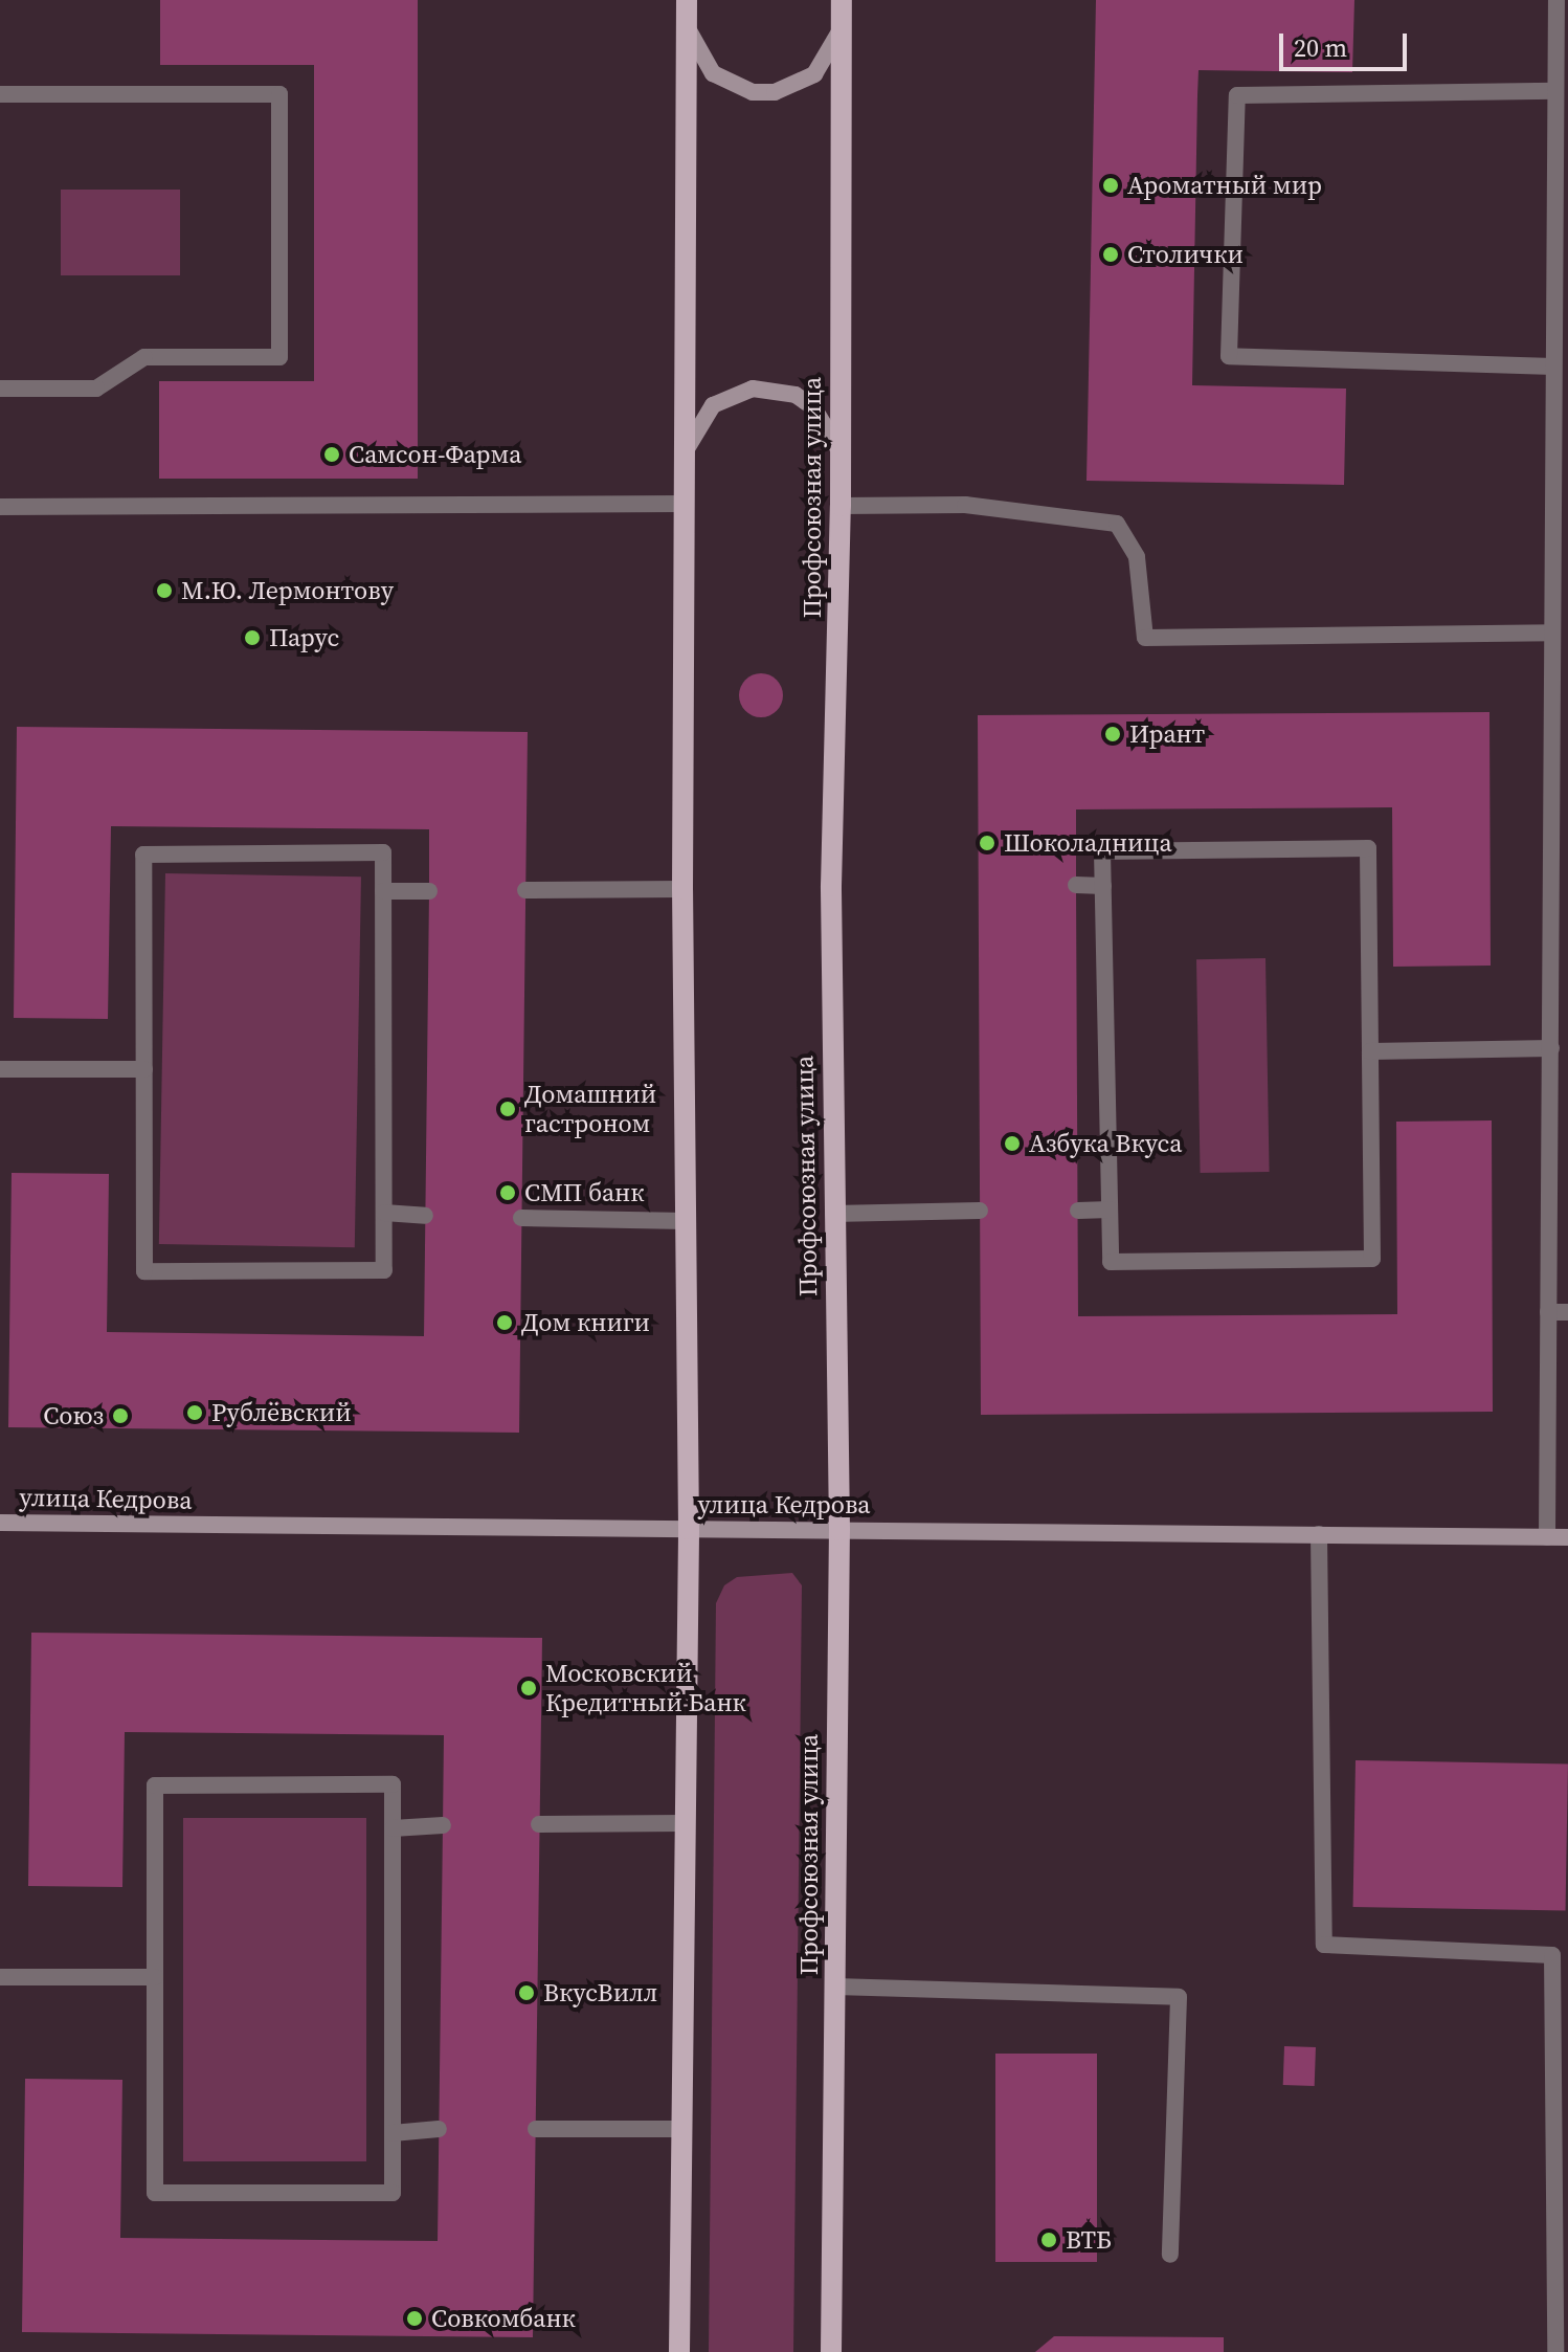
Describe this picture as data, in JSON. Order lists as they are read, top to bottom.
{
  "streets": {
    "main road": ["Профсоюзная улица"],
    "street": ["улица Кедрова"]
  },
  "crossings": [
    ["Профсоюзная улица", "улица Кедрова"]
  ],
  "places": [
    "Ароматный мир",
    "Столички",
    "Самсон-Фарма",
    "М.Ю. Лермонтову",
    "Парус",
    "Ирант",
    "Шоколадница",
    "Домашний гастроном",
    "Азбука Вкуса",
    "СМП банк",
    "Дом книги",
    "Рублёвский",
    "Союз",
    "Московский Кредитный Банк",
    "ВкусВилл",
    "ВТБ",
    "Совкомбанк"
  ],
  "scale_bar": "20 m"
}
